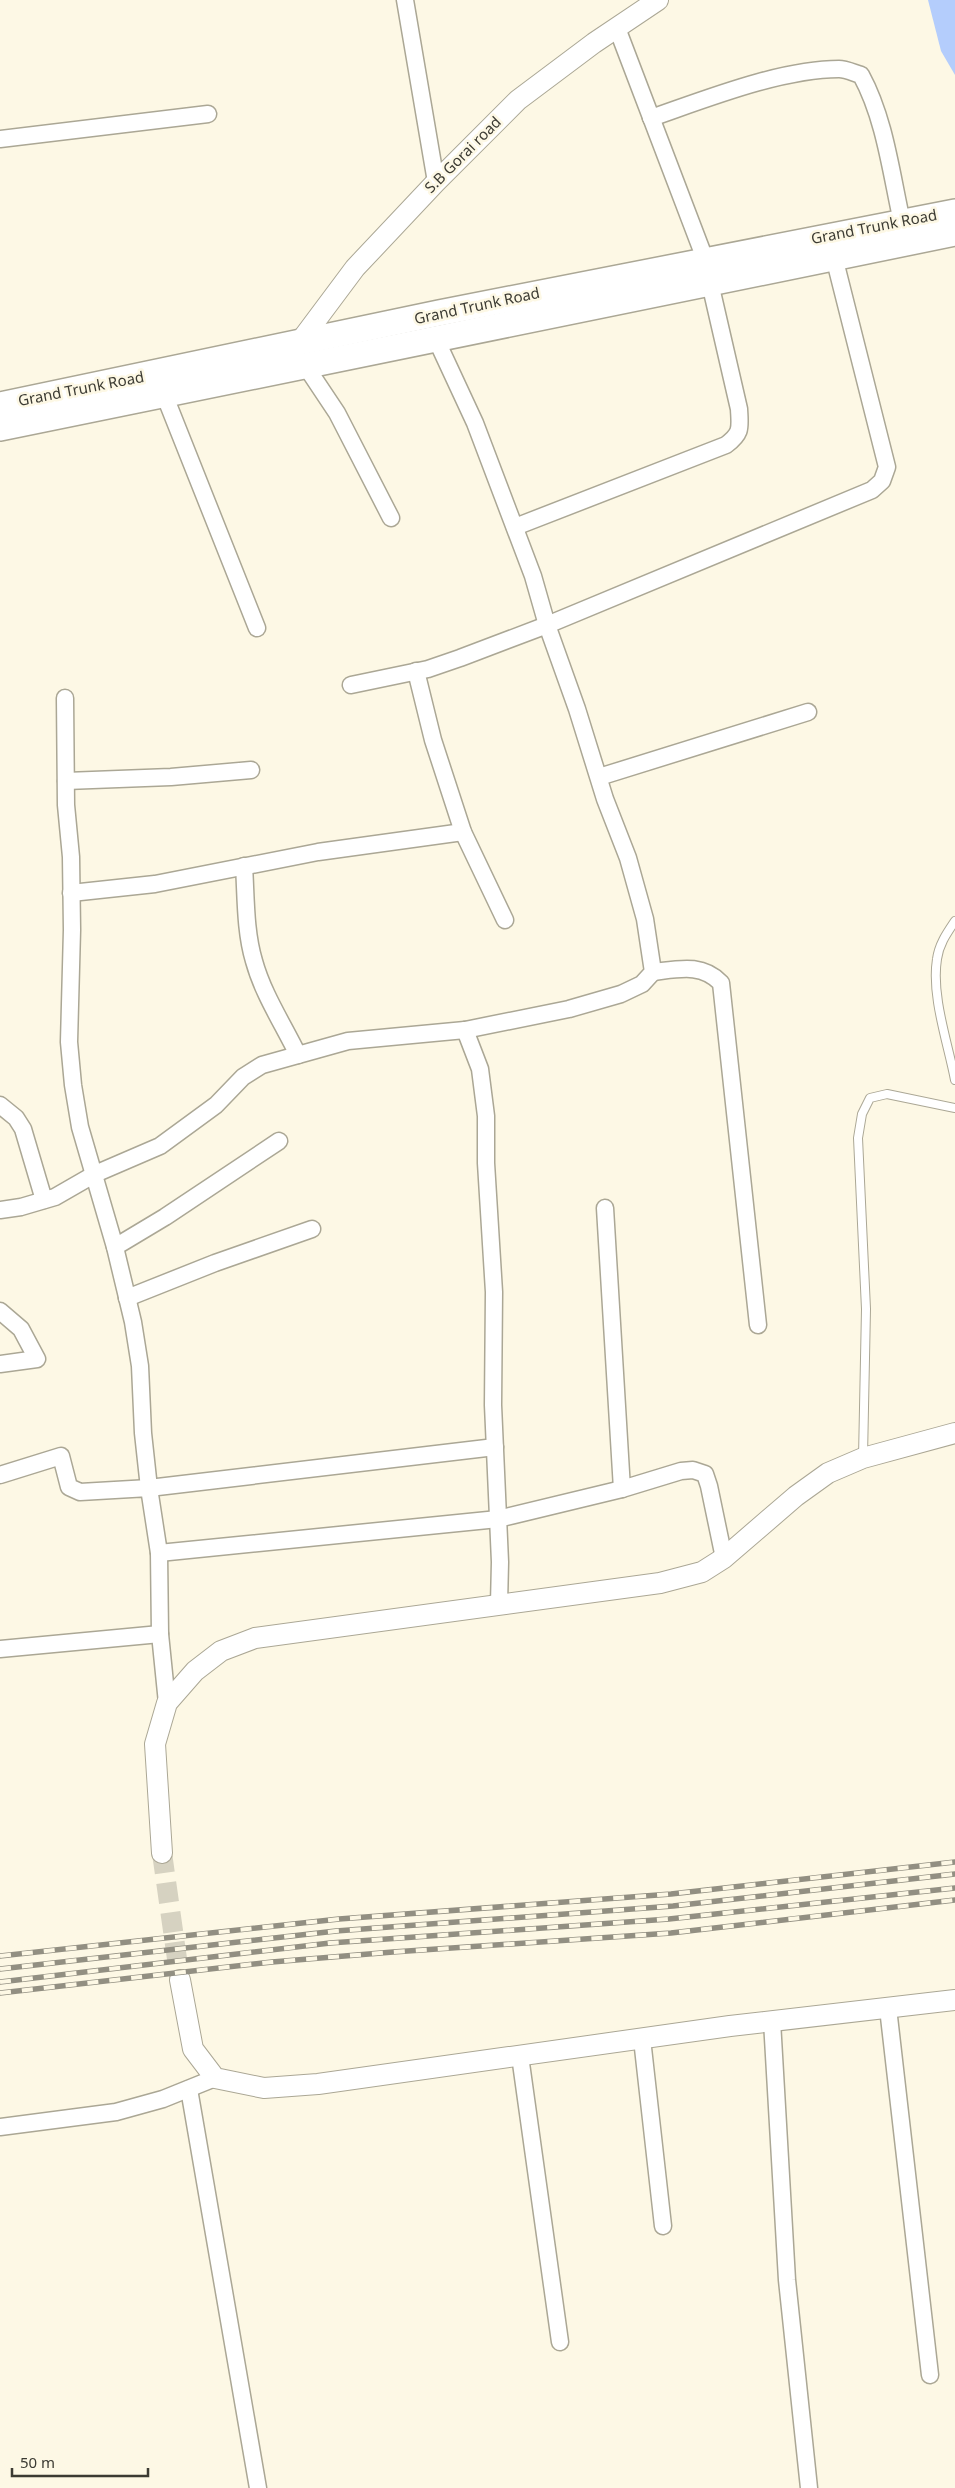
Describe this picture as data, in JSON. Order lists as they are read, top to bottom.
{
  "streets": {
    "main road": ["Grand Trunk Road"],
    "street": ["S.B Gorai road"]
  },
  "crossings": [
    ["S.B Gorai road", "Grand Trunk Road"]
  ],
  "scale_bar": "50 m"
}
